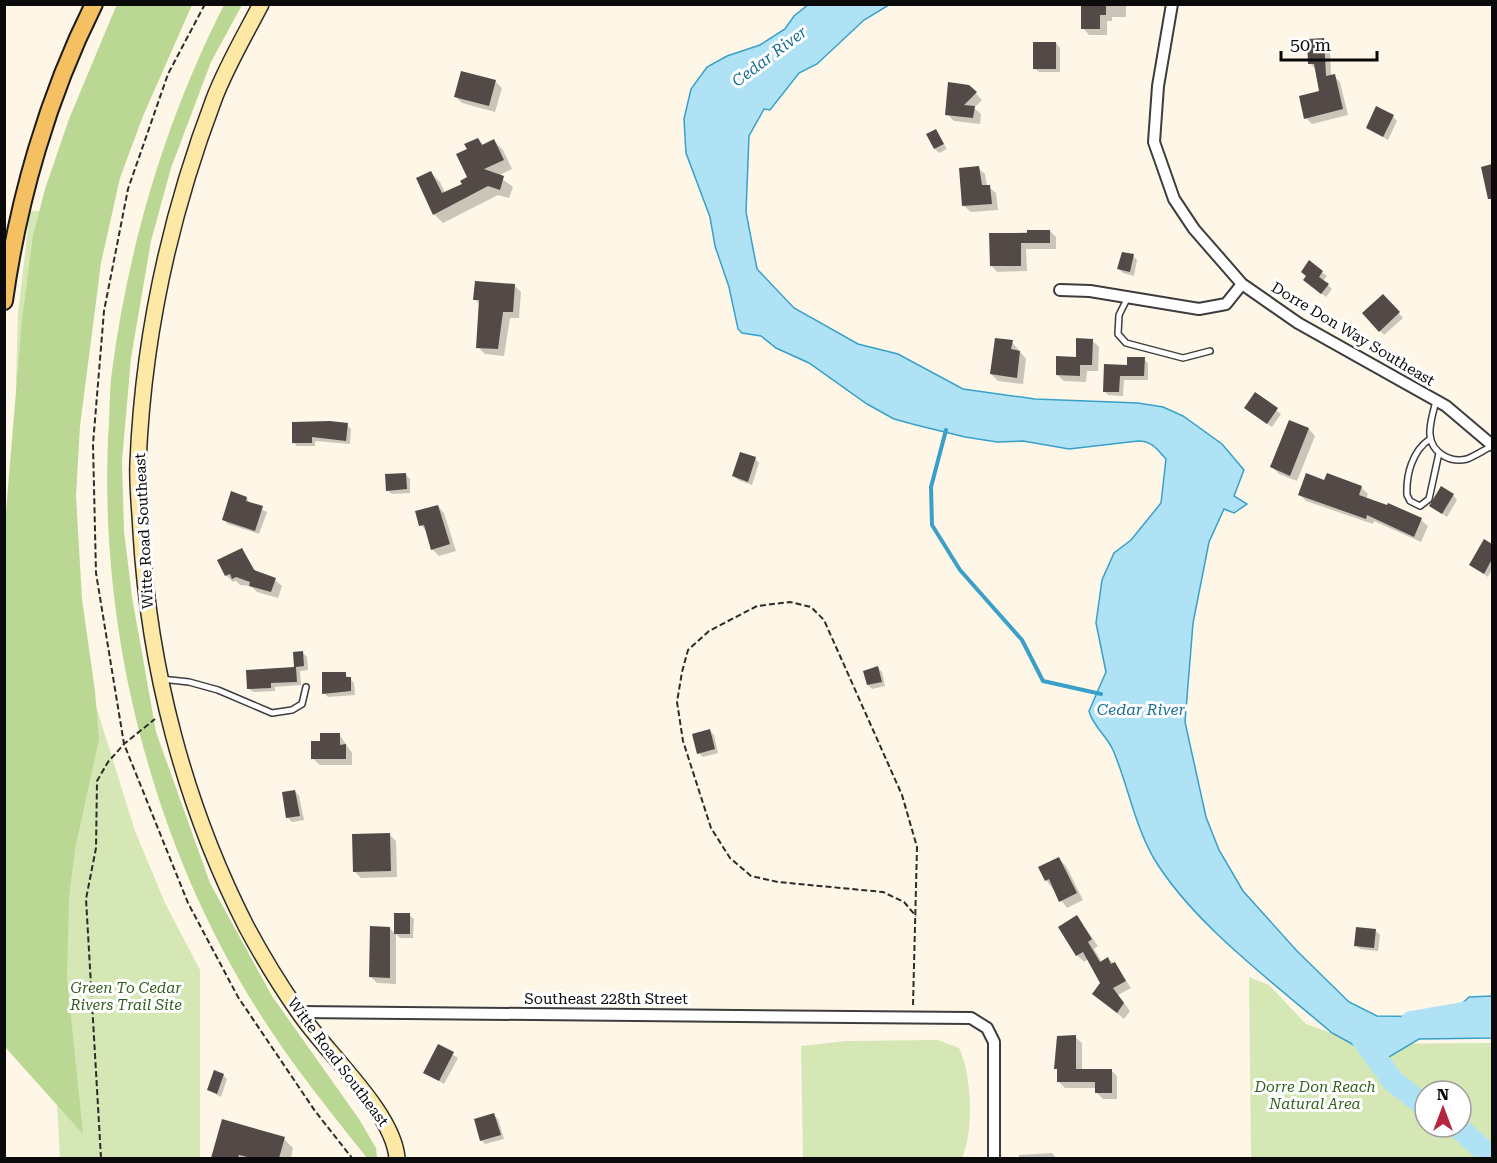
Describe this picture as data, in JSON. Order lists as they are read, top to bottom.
{
  "streets": {
    "street": ["Dorre Don Way Southeast", "Witte Road Southeast", "Southeast 228th Street"]
  },
  "crossings": [
    ["Witte Road Southeast", "Southeast 228th Street"]
  ],
  "water": ["Cedar River"],
  "parks": ["Green To Cedar Rivers Trail Site", "Dorre Don Reach Natural Area"],
  "scale_bar": "50 m",
  "north": "top"
}
